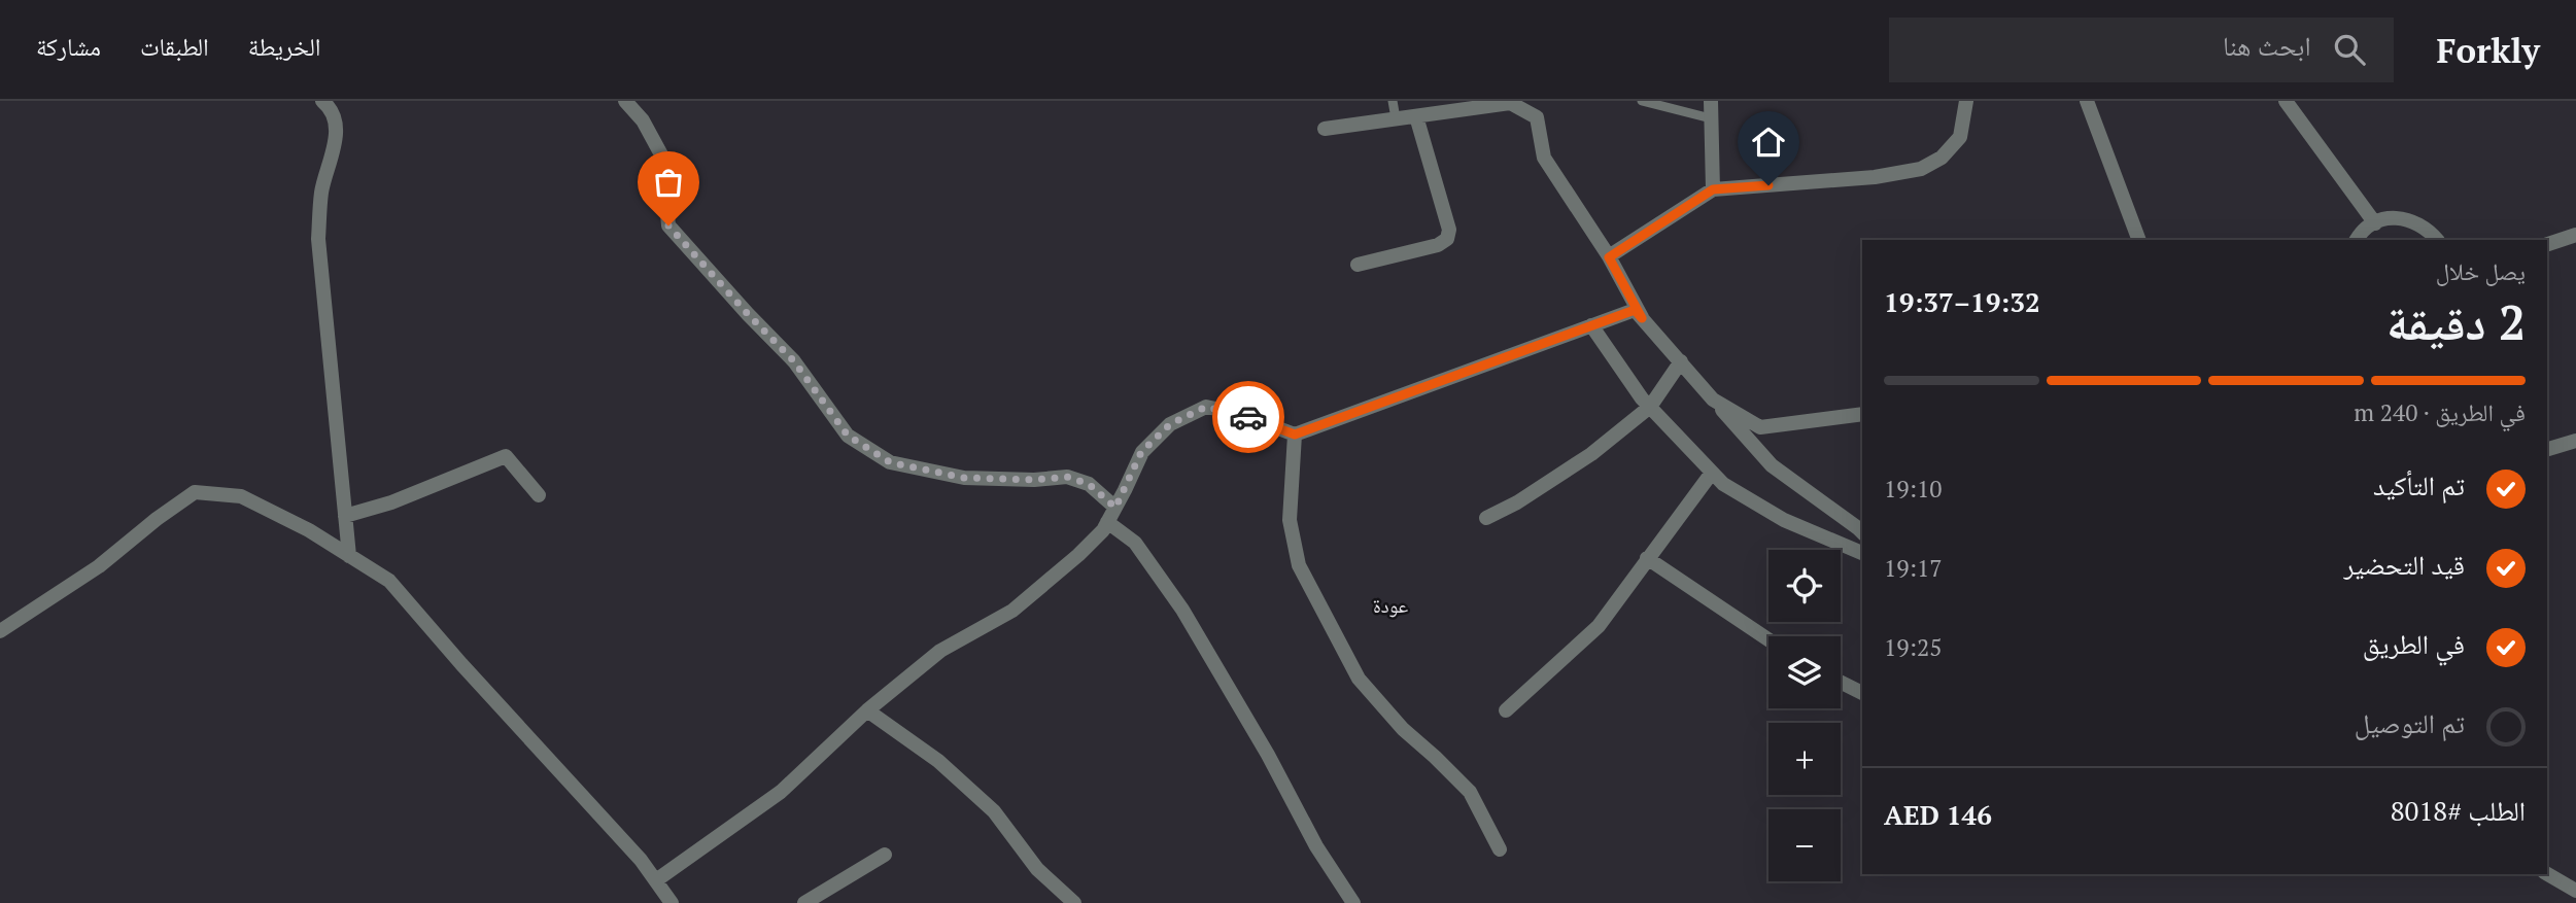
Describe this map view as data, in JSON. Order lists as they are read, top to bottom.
{
  "districts": ["عودة"],
  "page": {
    "header": "Forkly",
    "search": "ابحث هنا",
    "nav": ["الخريطة", "الطبقات", "مشاركة"],
    "heading": ["2 دقيقة", "يصل خلال", "19:32–19:37"],
    "panel": ["الطلب #8018", "AED 146"],
    "bar": "في الطريق · 240 m",
    "list": [
      ["تم التأكيد", "19:10"],
      ["قيد التحضير", "19:17"],
      ["في الطريق", "19:25"],
      "تم التوصيل"
    ],
    "map_buttons": ["+", "−"]
  }
}
